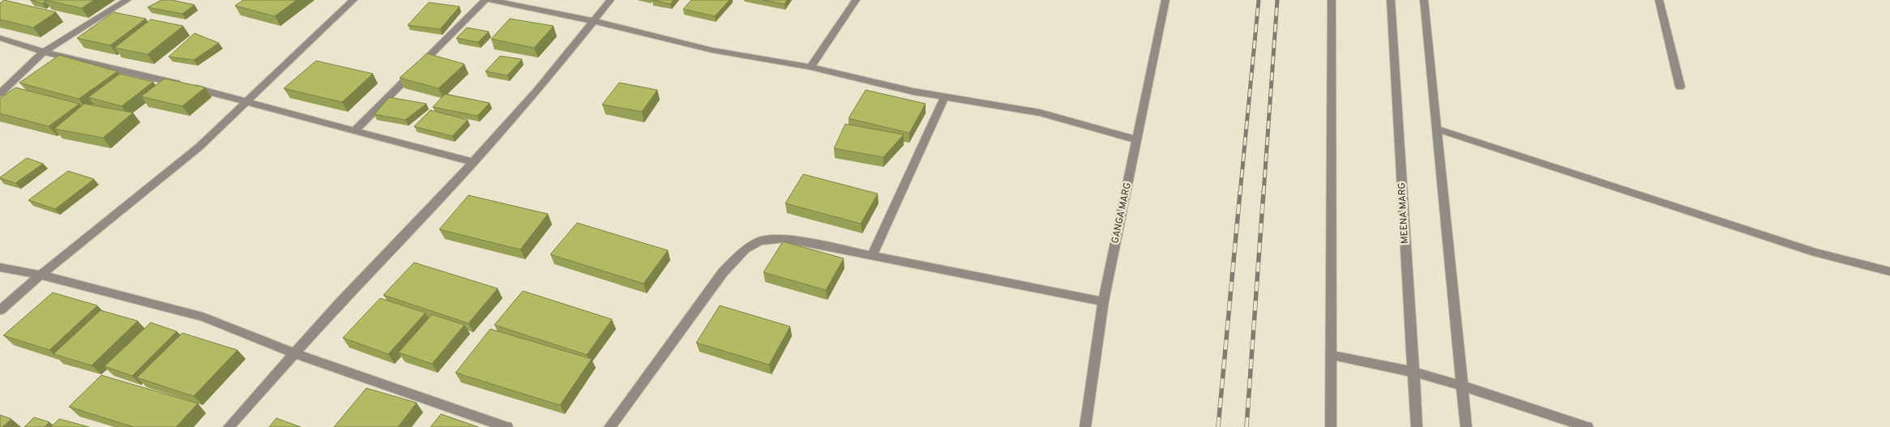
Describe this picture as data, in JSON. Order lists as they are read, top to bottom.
{
  "streets": {
    "street": ["GANGA MARG", "MEENA MARG"]
  }
}
